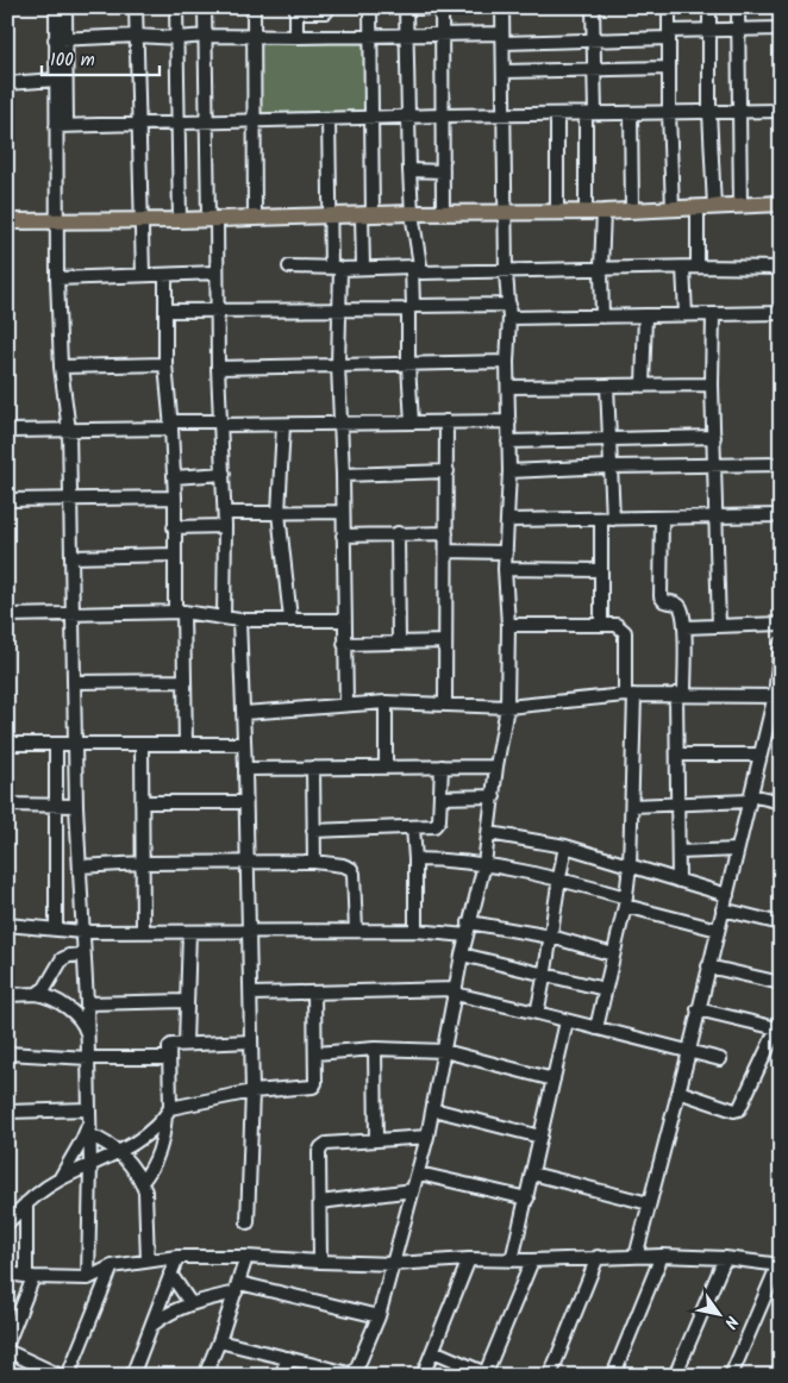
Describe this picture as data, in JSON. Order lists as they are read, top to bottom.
{
  "scale_bar": "100 m",
  "north": "bottom right"
}
